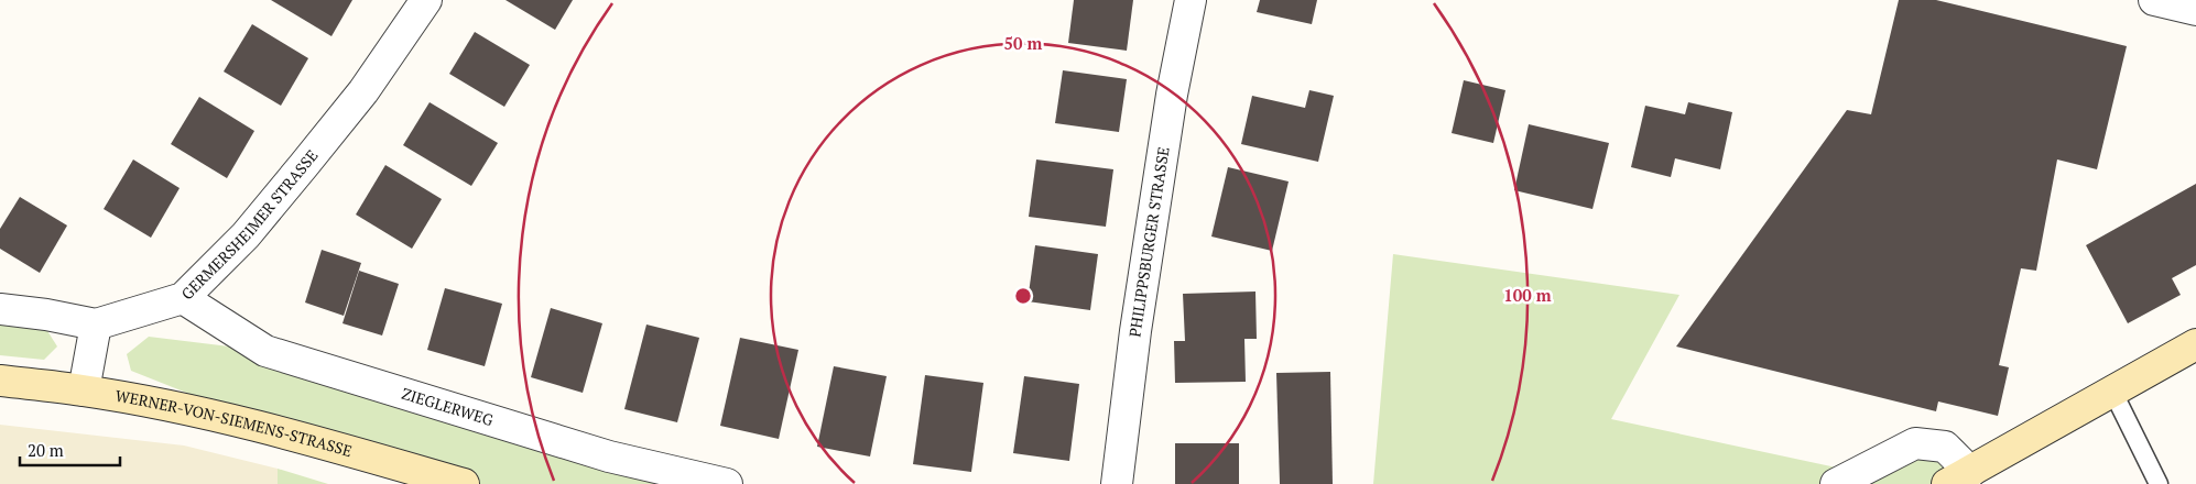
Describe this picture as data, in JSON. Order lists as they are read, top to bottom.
{
  "streets": {
    "main road": ["WERNER-VON-SIEMENS-STRASSE"],
    "street": ["GERMERSHEIMER STRASSE", "PHILIPPSBURGER STRASSE", "ZIEGLERWEG"]
  },
  "crossings": [
    ["GERMERSHEIMER STRASSE", "ZIEGLERWEG"]
  ],
  "scale_bar": "20 m",
  "rings": ["50 m", "100 m"]
}
